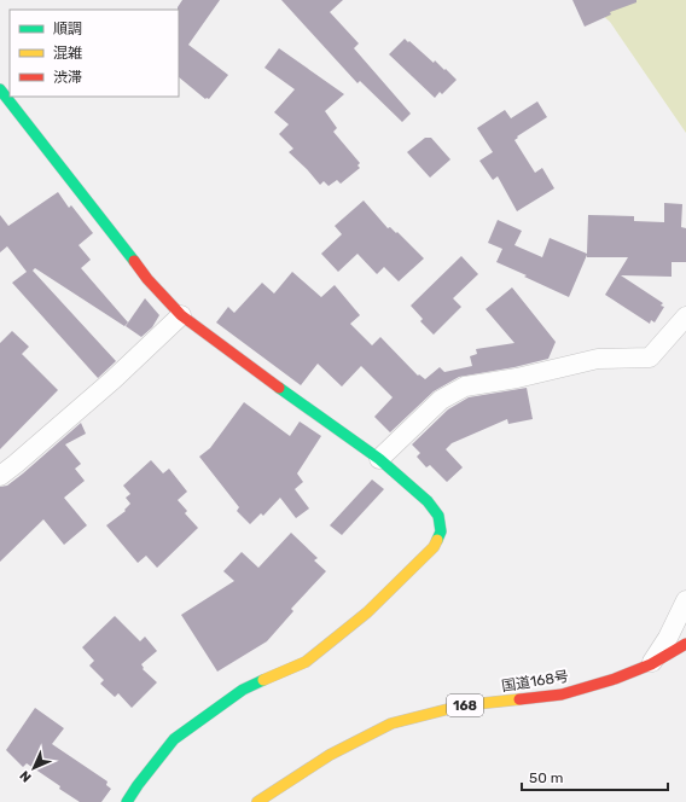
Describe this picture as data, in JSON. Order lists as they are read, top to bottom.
{
  "streets": {
    "main road": ["国道168号", "168"]
  },
  "legend": ["順調", "混雑", "渋滞"],
  "scale_bar": "50 m",
  "north": "bottom left"
}
